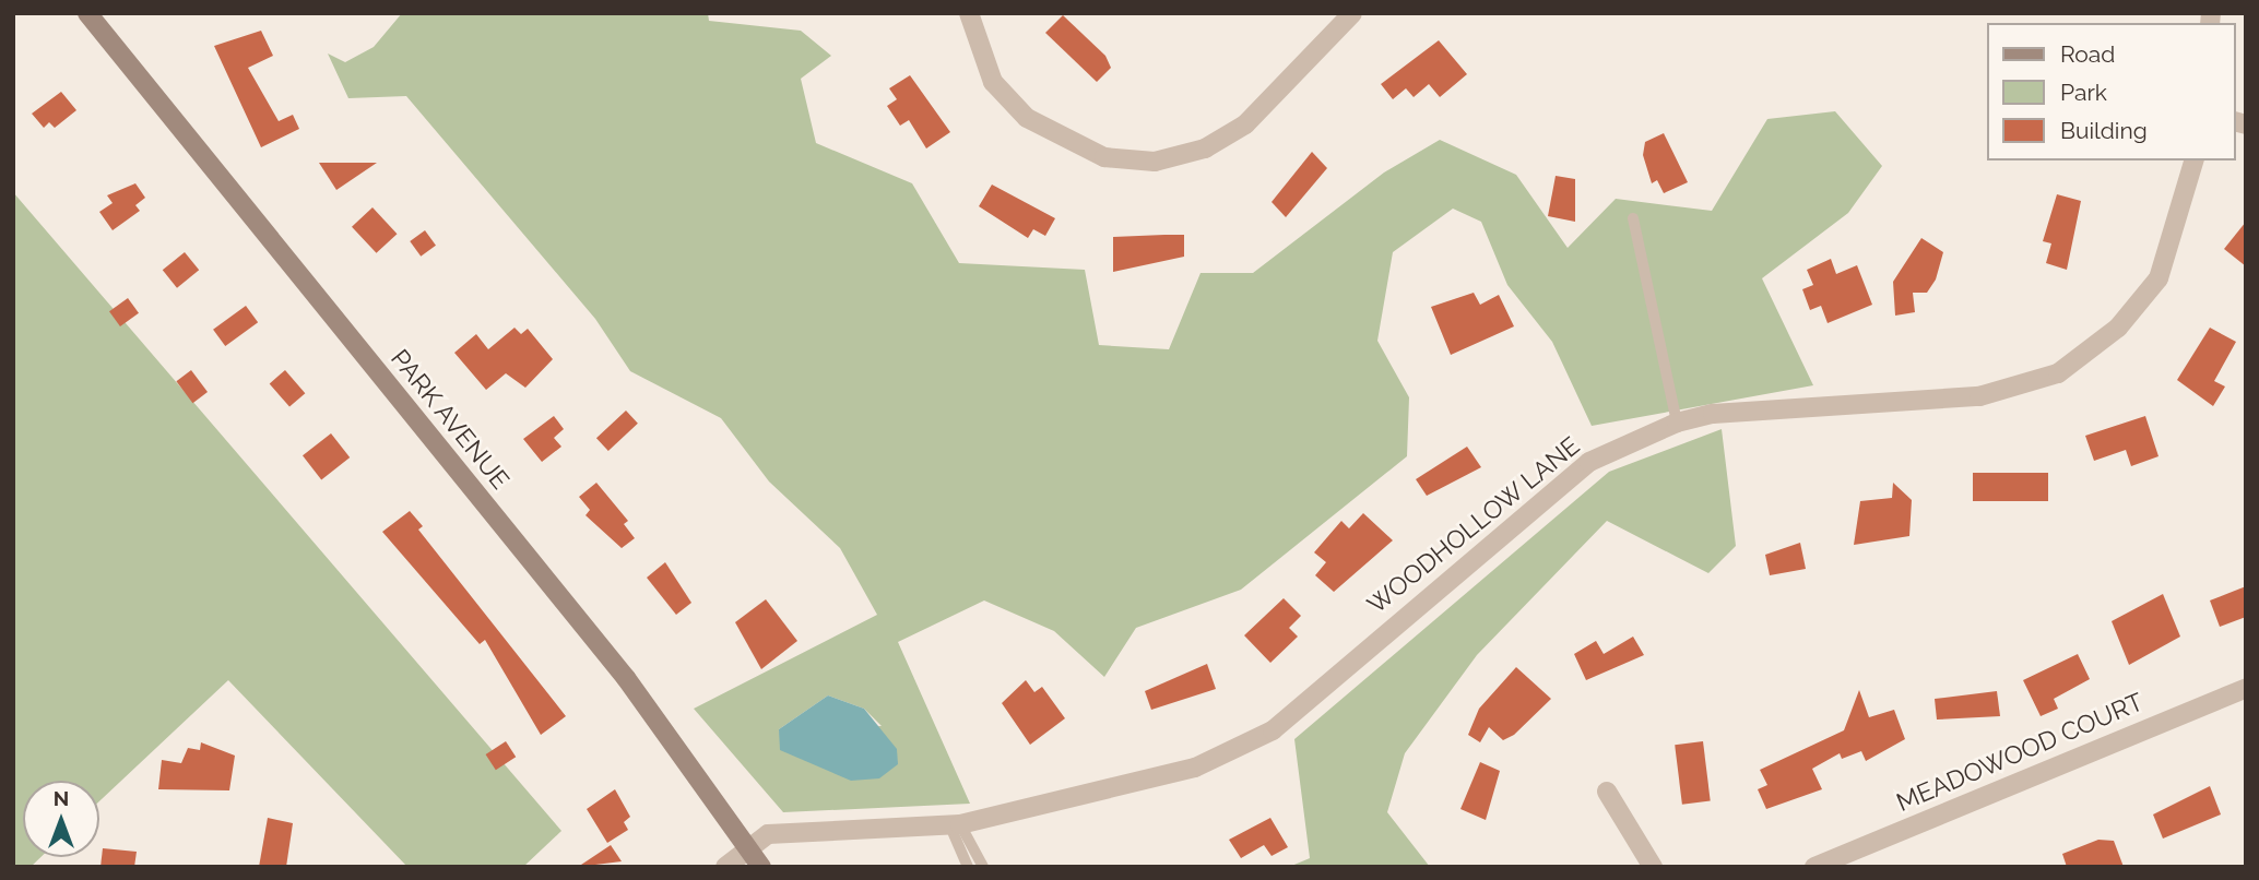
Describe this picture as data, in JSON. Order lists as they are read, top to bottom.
{
  "streets": {
    "main road": ["PARK AVENUE"],
    "street": ["WOODHOLLOW LANE", "MEADOWOOD COURT"]
  },
  "crossings": [
    ["PARK AVENUE", "WOODHOLLOW LANE"]
  ],
  "legend": ["Road", "Park", "Building"],
  "north": "top"
}
